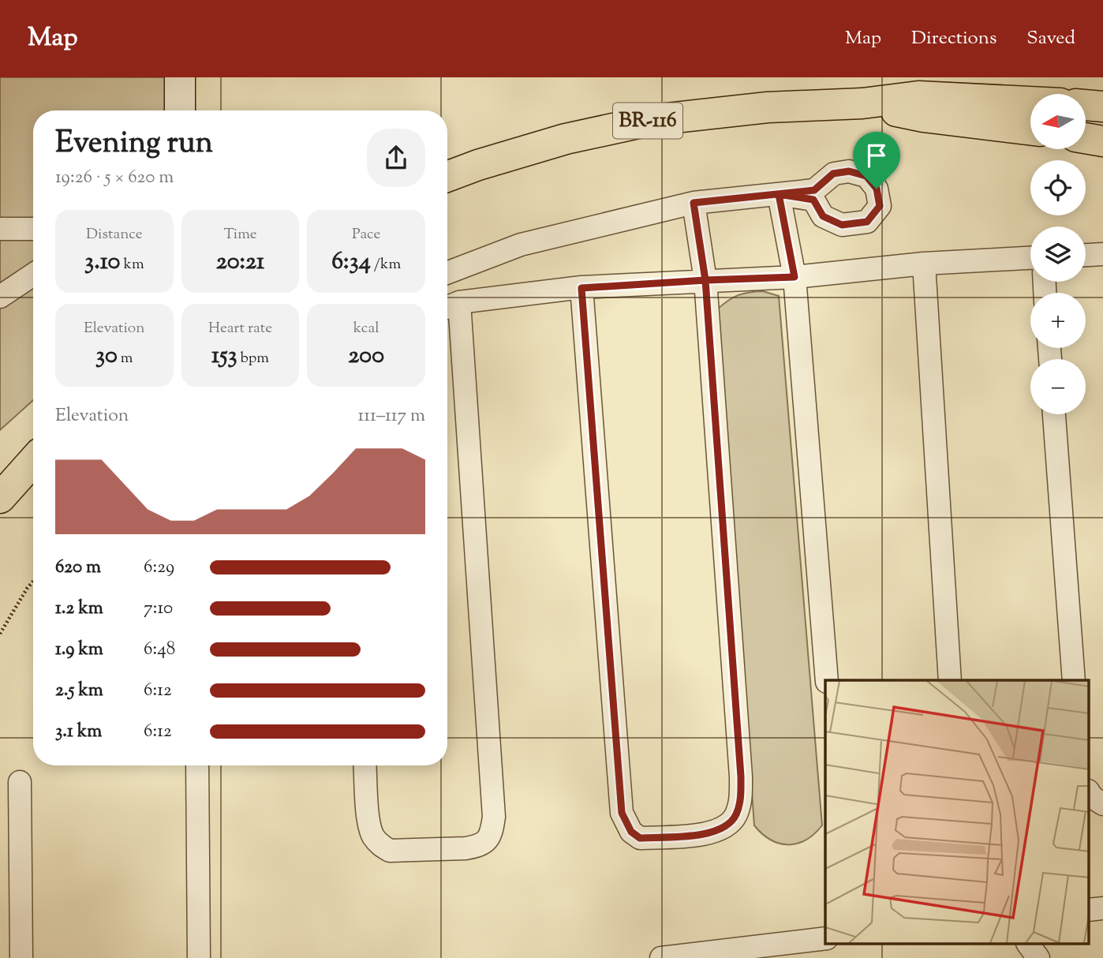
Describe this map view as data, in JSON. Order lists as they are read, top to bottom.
{
  "streets": {
    "highway": ["BR-116"]
  },
  "north": "left",
  "page": {
    "header": "Map",
    "nav": ["Map", "Directions", "Saved"],
    "map_buttons": ["+", "−"],
    "heading": ["Evening run", "19:26 · 5 × 620 m"],
    "stats": [
      ["Distance", "3.10 km"],
      ["Time", "20:21"],
      ["Pace", "6:34 /km"],
      ["Elevation", "30 m"],
      ["Heart rate", "153 bpm"],
      ["kcal", "200"]
    ],
    "chart": ["Elevation", "111–117 m"],
    "list": [
      {
        "name": "620 m",
        "note": "6:29"
      },
      {
        "name": "1.2 km",
        "note": "7:10"
      },
      {
        "name": "1.9 km",
        "note": "6:48"
      },
      {
        "name": "2.5 km",
        "note": "6:12"
      },
      {
        "name": "3.1 km",
        "note": "6:12"
      }
    ]
  }
}
